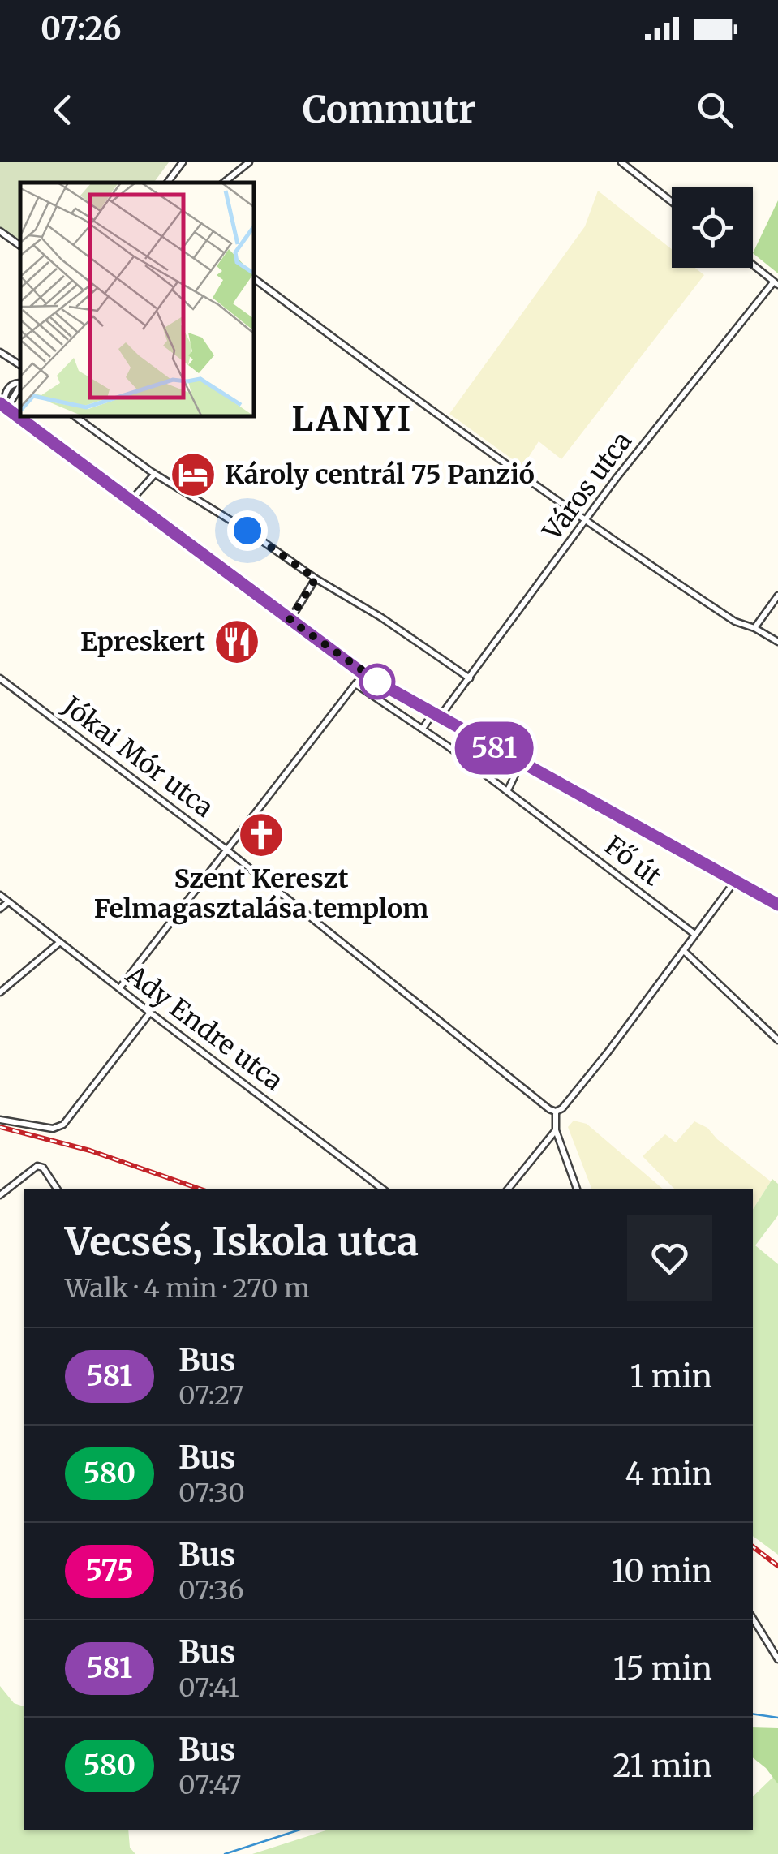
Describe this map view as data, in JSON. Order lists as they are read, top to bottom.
{
  "streets": {
    "main road": ["Fő út"],
    "street": ["Város utca", "Jókai Mór utca", "Ady Endre utca"]
  },
  "crossings": [
    ["Város utca", "Fő út"]
  ],
  "districts": ["LANYI"],
  "places": {
    "hotel": ["Károly centrál 75 Panzió"],
    "restaurant": ["Epreskert"],
    "church": ["Szent Kereszt Felmagasztalása templom"]
  },
  "lines": ["bus line 581"],
  "page": {
    "status": "07:26",
    "header": "Commutr",
    "on_map": "581",
    "heading": ["Vecsés, Iskola utca", "Walk · 4 min · 270 m"],
    "list": [
      {
        "mark": "581",
        "name": "Bus",
        "note": "07:27",
        "value": "1 min"
      },
      {
        "mark": "580",
        "name": "Bus",
        "note": "07:30",
        "value": "4 min"
      },
      {
        "mark": "575",
        "name": "Bus",
        "note": "07:36",
        "value": "10 min"
      },
      {
        "mark": "581",
        "name": "Bus",
        "note": "07:41",
        "value": "15 min"
      },
      {
        "mark": "580",
        "name": "Bus",
        "note": "07:47",
        "value": "21 min"
      }
    ]
  }
}
